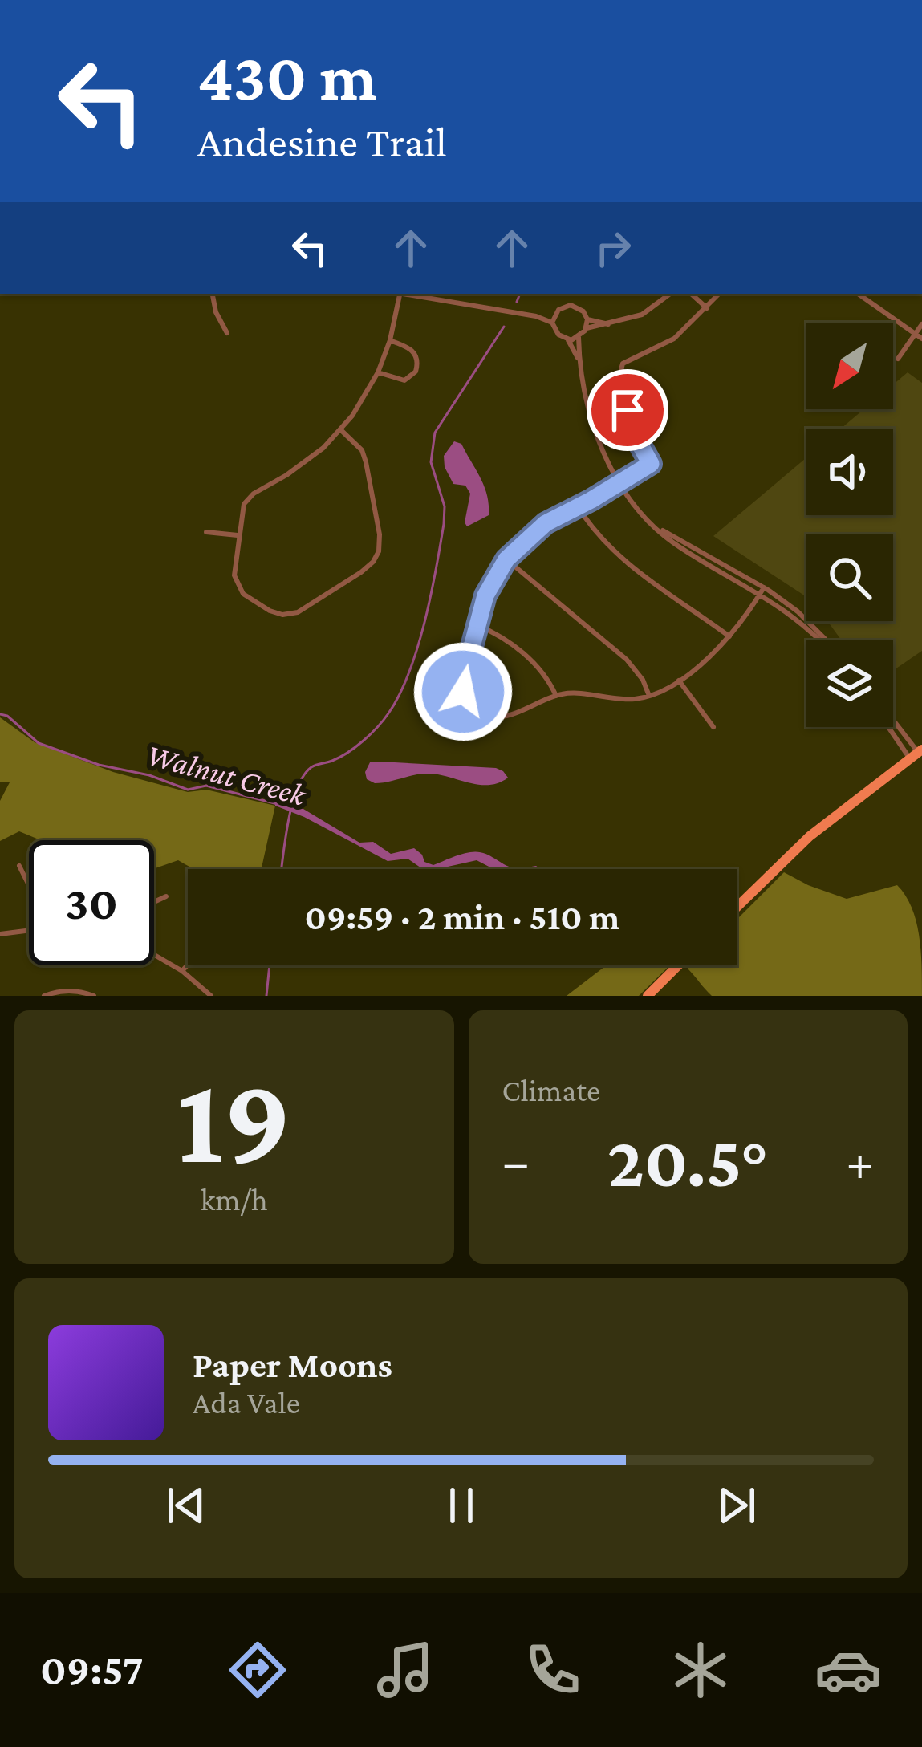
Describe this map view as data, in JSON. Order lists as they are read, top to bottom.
{
  "water": ["Walnut Creek"],
  "north": "bottom left",
  "page": {
    "turn": ["430 m", "Andesine Trail"],
    "limit": "30",
    "trip": "09:59 · 2 min · 510 m",
    "tile": [
      ["19", "km/h"],
      "Climate"
    ],
    "heat": ["−", "20.5°", "+"],
    "song": ["Paper Moons", "Ada Vale"],
    "tabs": "09:57"
  }
}
